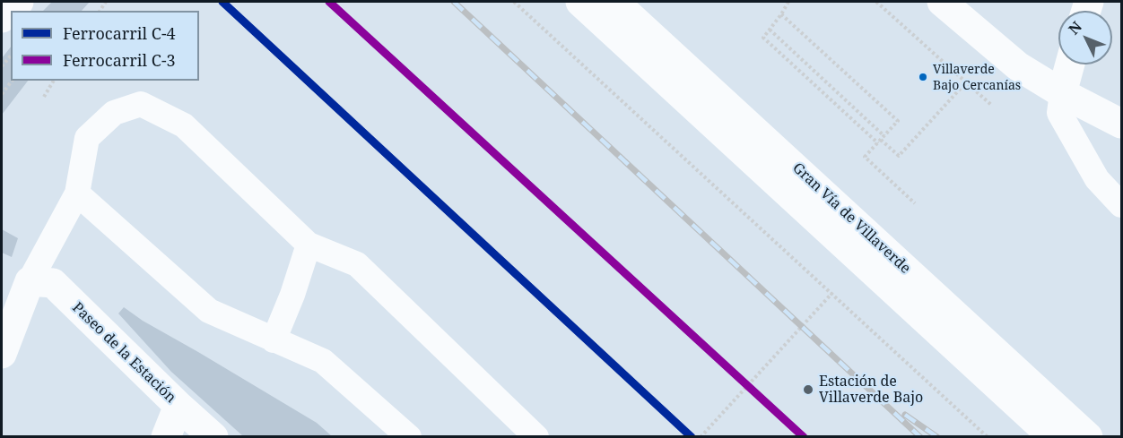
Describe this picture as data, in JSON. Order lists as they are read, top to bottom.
{
  "streets": {
    "street": ["Gran Vía de Villaverde", "Paseo de la Estación"]
  },
  "places": ["Villaverde Bajo Cercanías", "Estación de Villaverde Bajo"],
  "lines": ["rail line C-4", "rail line C-3"],
  "legend": ["Ferrocarril C-4", "Ferrocarril C-3"],
  "north": "top left"
}
